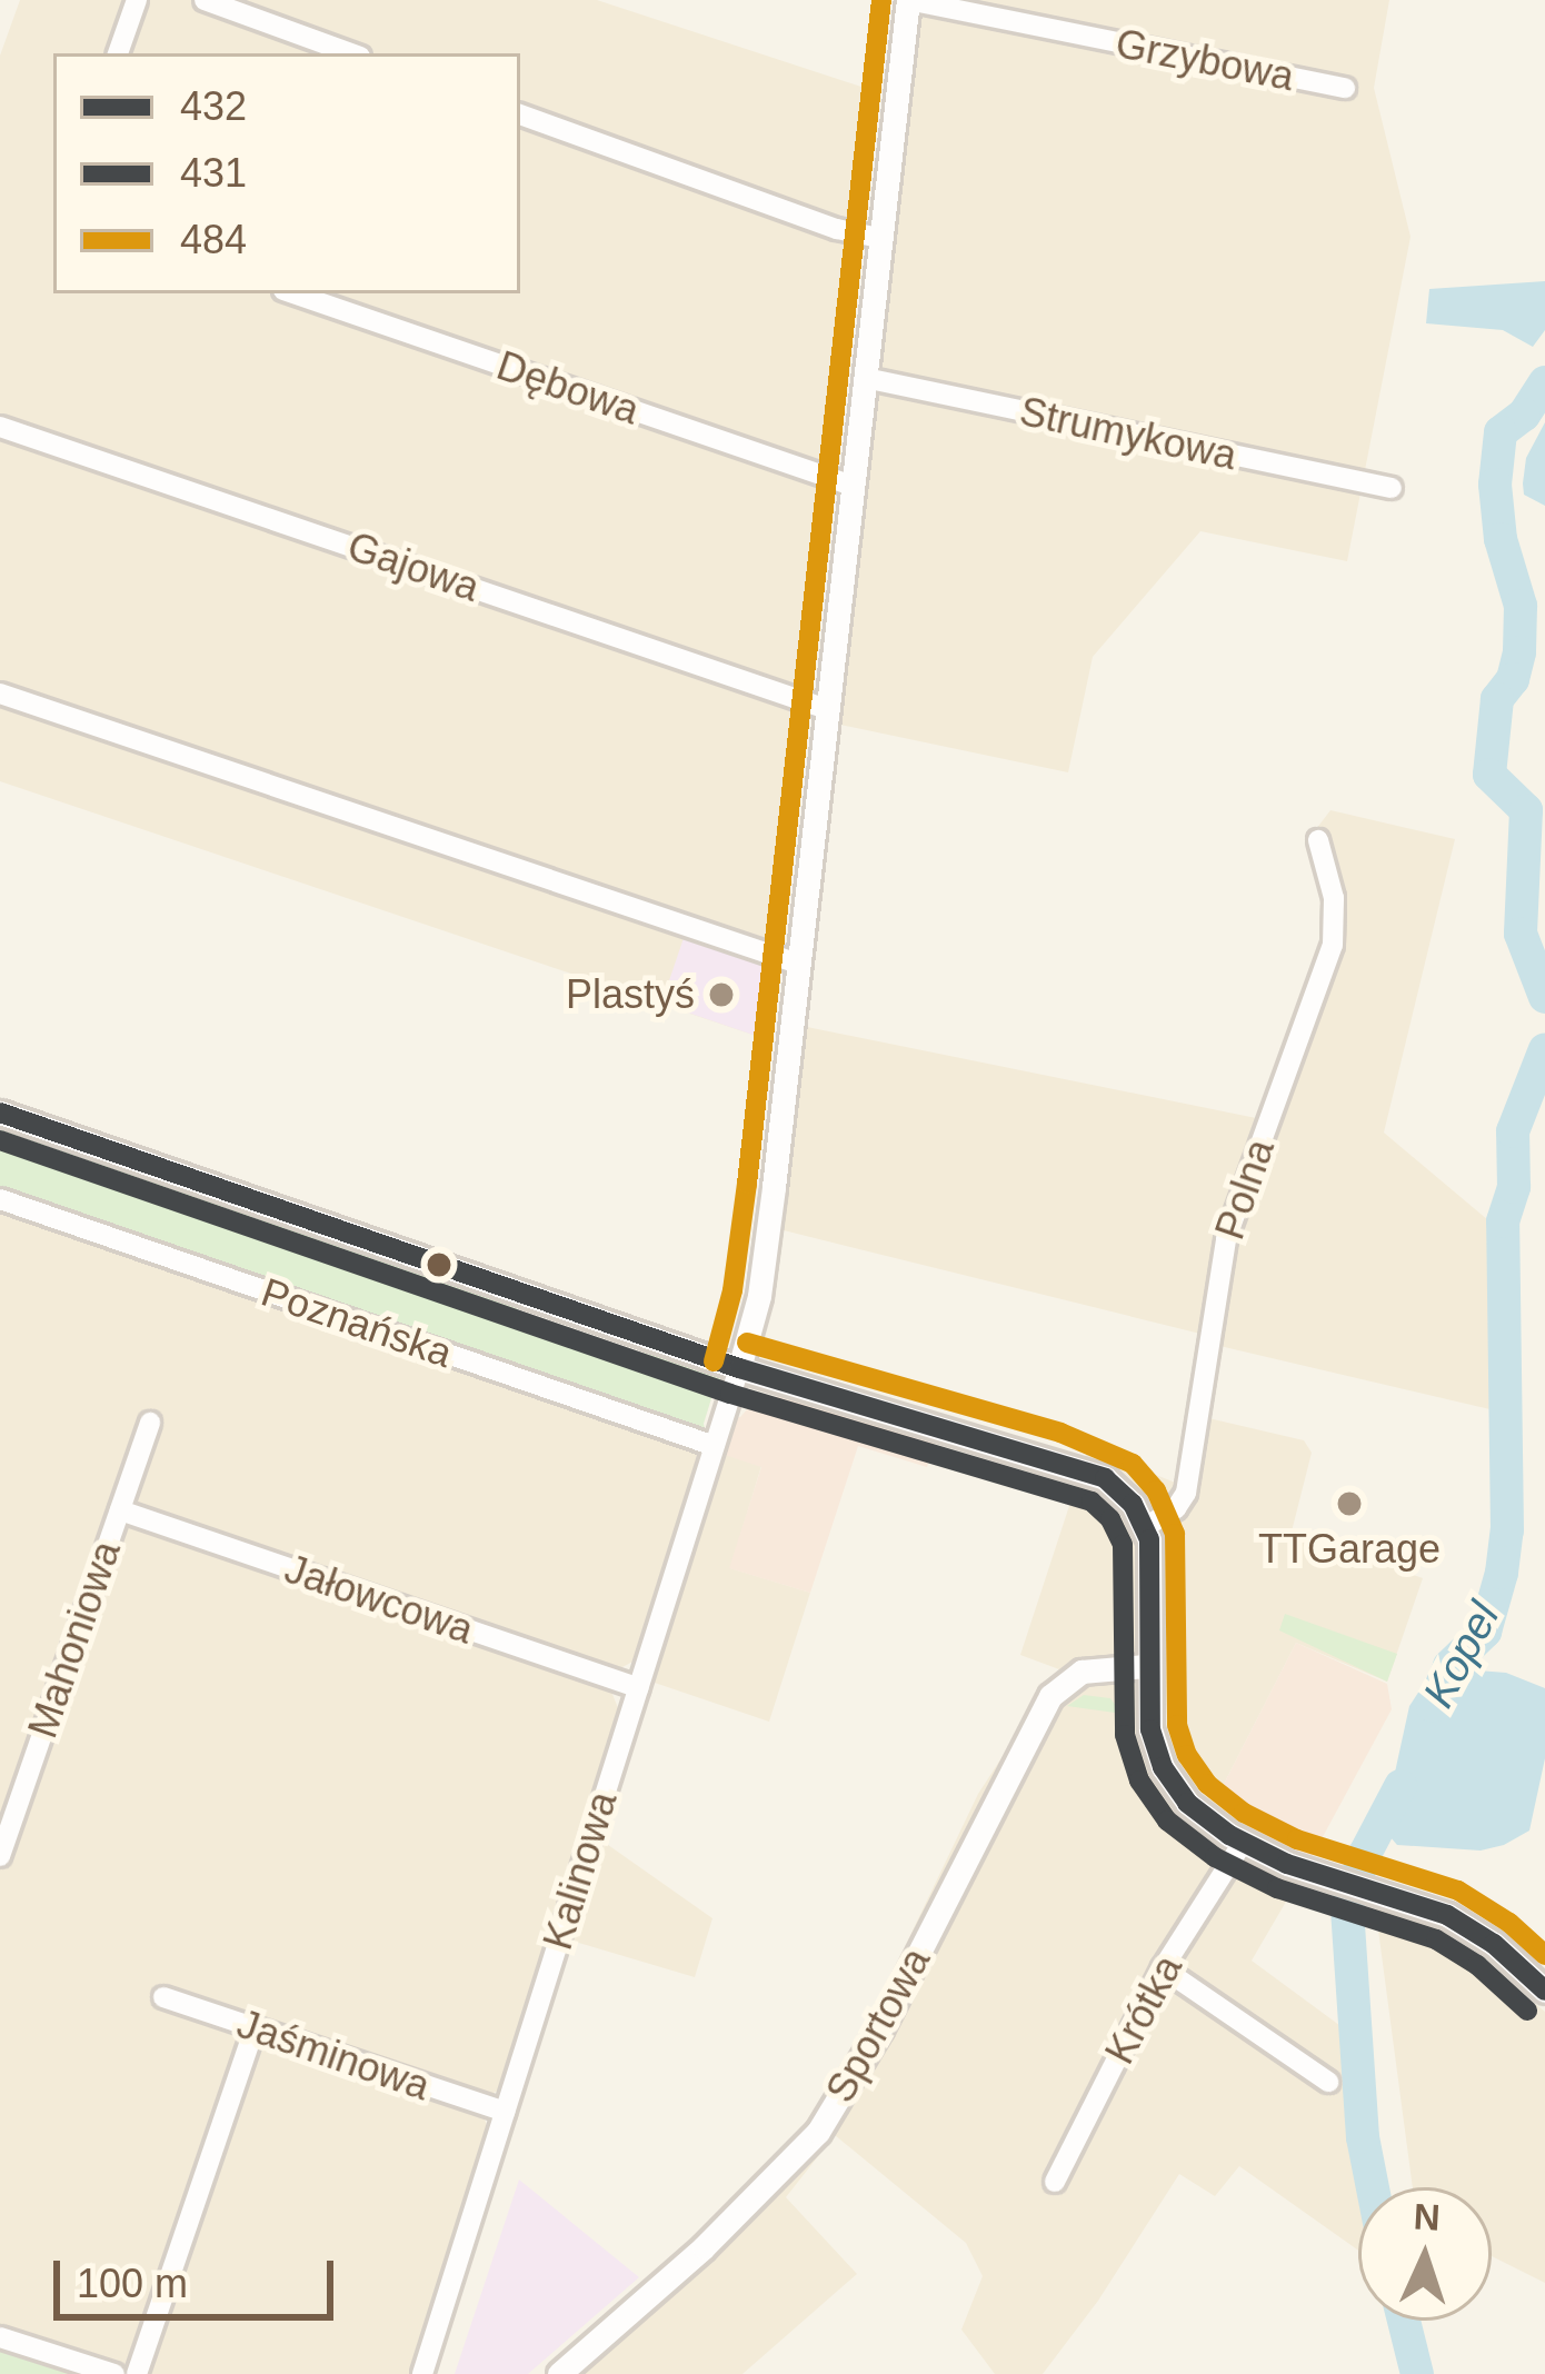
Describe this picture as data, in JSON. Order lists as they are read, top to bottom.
{
  "streets": {
    "street": [
      "Grzybowa",
      "Dębowa",
      "Strumykowa",
      "Gajowa",
      "Polna",
      "Poznańska",
      "Jałowcowa",
      "Mahoniowa",
      "Kalinowa",
      "Krótka",
      "Sportowa",
      "Jaśminowa"
    ]
  },
  "crossings": [
    ["Polna", "Poznańska"],
    ["Poznańska", "Kalinowa"],
    ["Jałowcowa", "Mahoniowa"],
    ["Jałowcowa", "Kalinowa"],
    ["Kalinowa", "Jaśminowa"]
  ],
  "water": ["Kopel"],
  "places": ["Plastyś", "TTGarage"],
  "lines": ["transit line 484", "transit line 432", "transit line 431"],
  "legend": ["432", "431", "484"],
  "scale_bar": "100 m",
  "north": "top"
}
